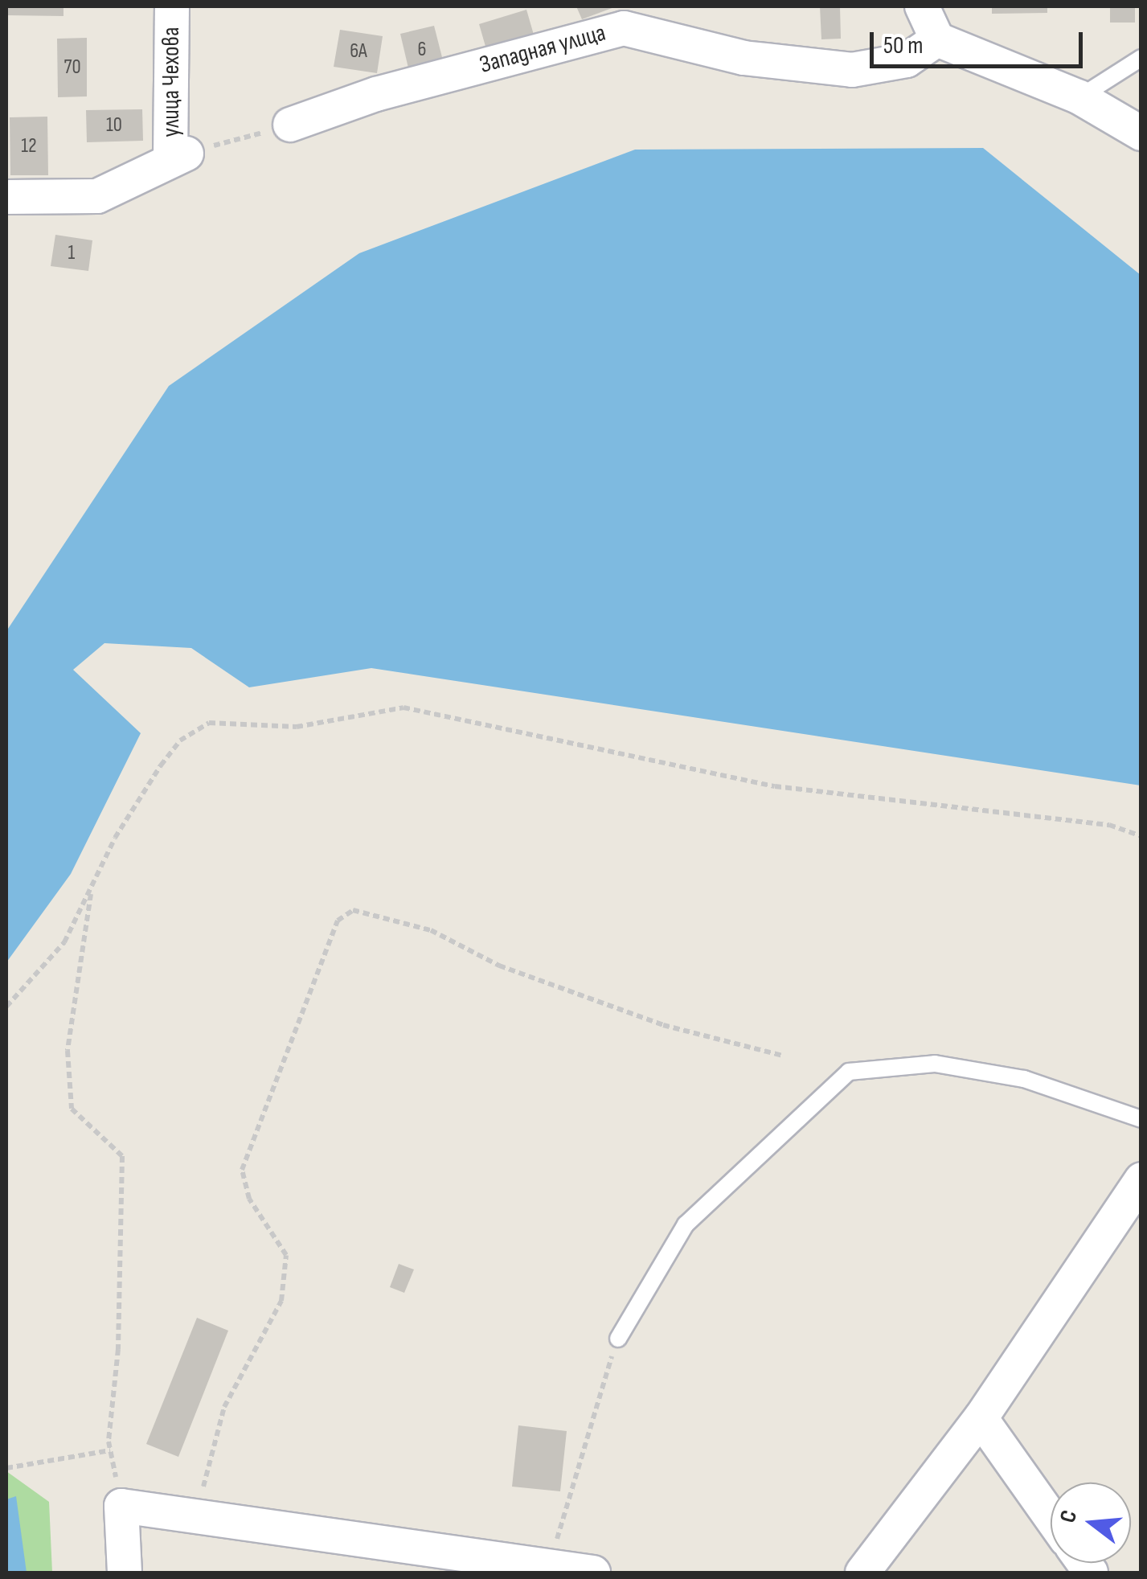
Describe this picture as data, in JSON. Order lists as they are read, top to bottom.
{
  "streets": {
    "street": ["Западная улица", "улица Чехова"]
  },
  "house_numbers": [
    "6",
    "6А",
    "70",
    "10",
    "12",
    "1"
  ],
  "scale_bar": "50 m",
  "north": "left"
}
